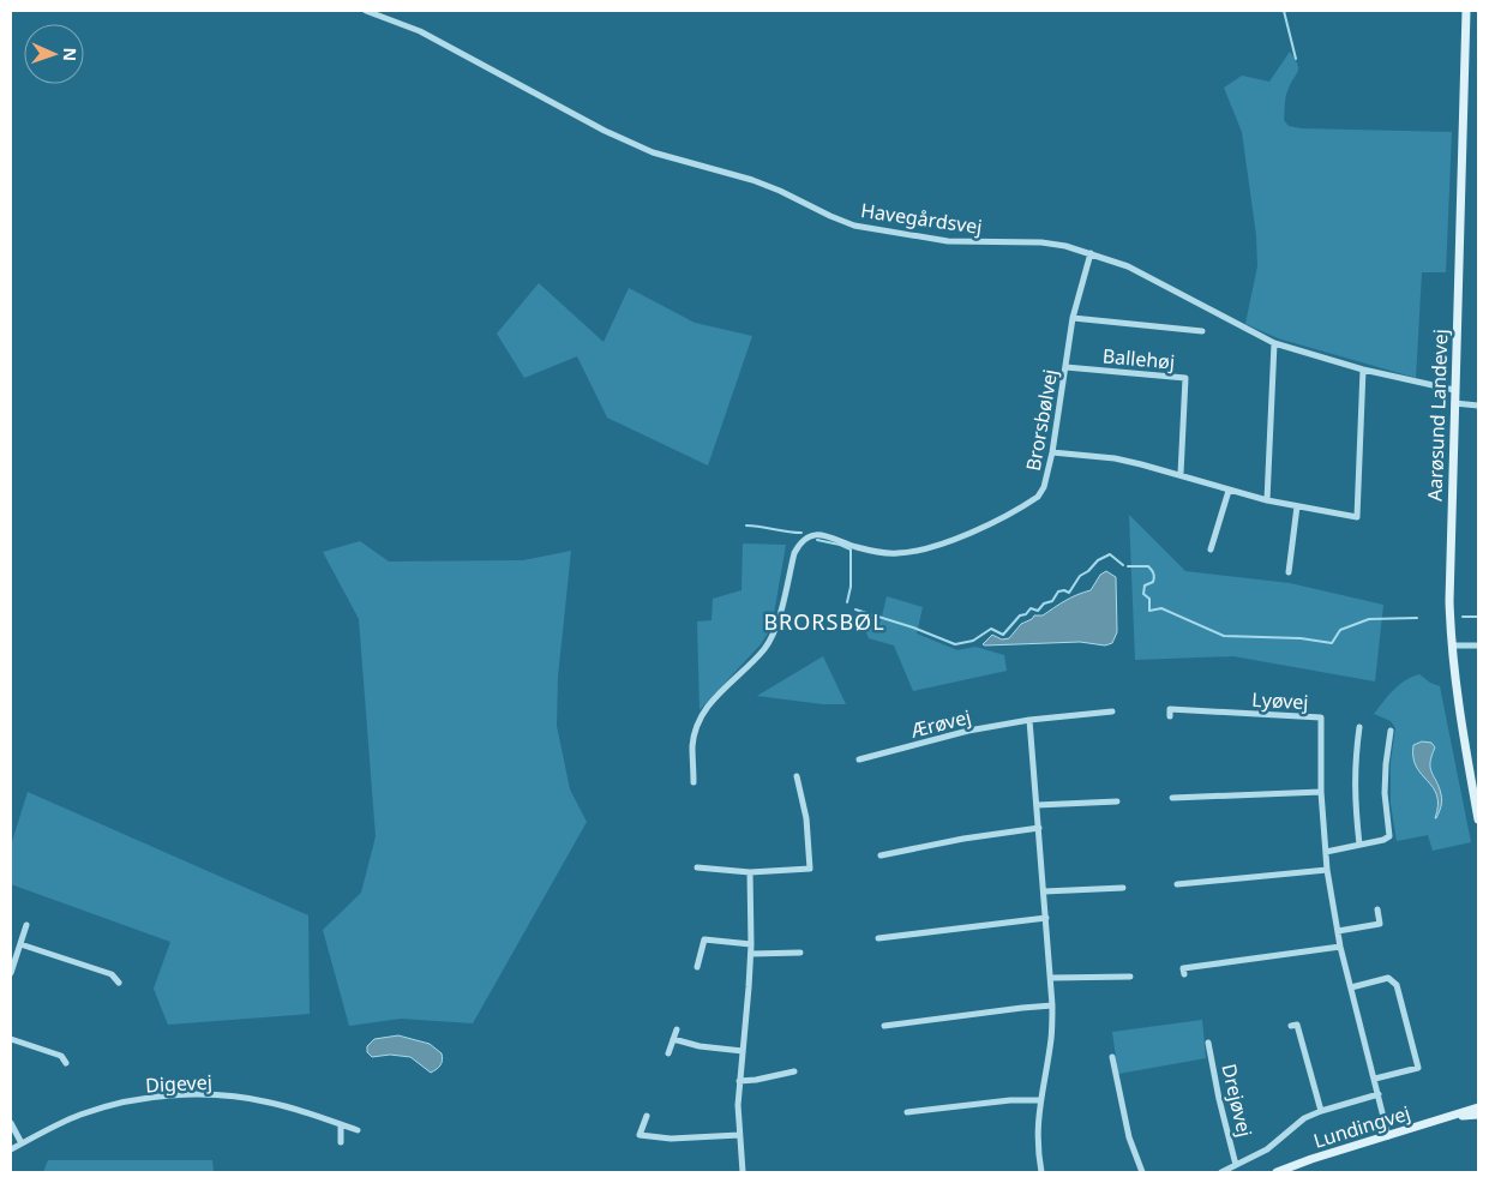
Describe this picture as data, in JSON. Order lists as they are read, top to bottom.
{
  "streets": {
    "street": [
      "Havegårdsvej",
      "Ballehøj",
      "Aarøsund Landevej",
      "Brorsbølvej",
      "Lyøvej",
      "Ærøvej",
      "Digevej",
      "Drejøvej",
      "Lundingvej"
    ]
  },
  "crossings": [
    ["Havegårdsvej", "Aarøsund Landevej"],
    ["Havegårdsvej", "Brorsbølvej"],
    ["Ballehøj", "Brorsbølvej"],
    ["Lyøvej", "Drejøvej"],
    ["Lyøvej", "Lundingvej"]
  ],
  "districts": ["BRORSBØL"],
  "north": "right"
}
